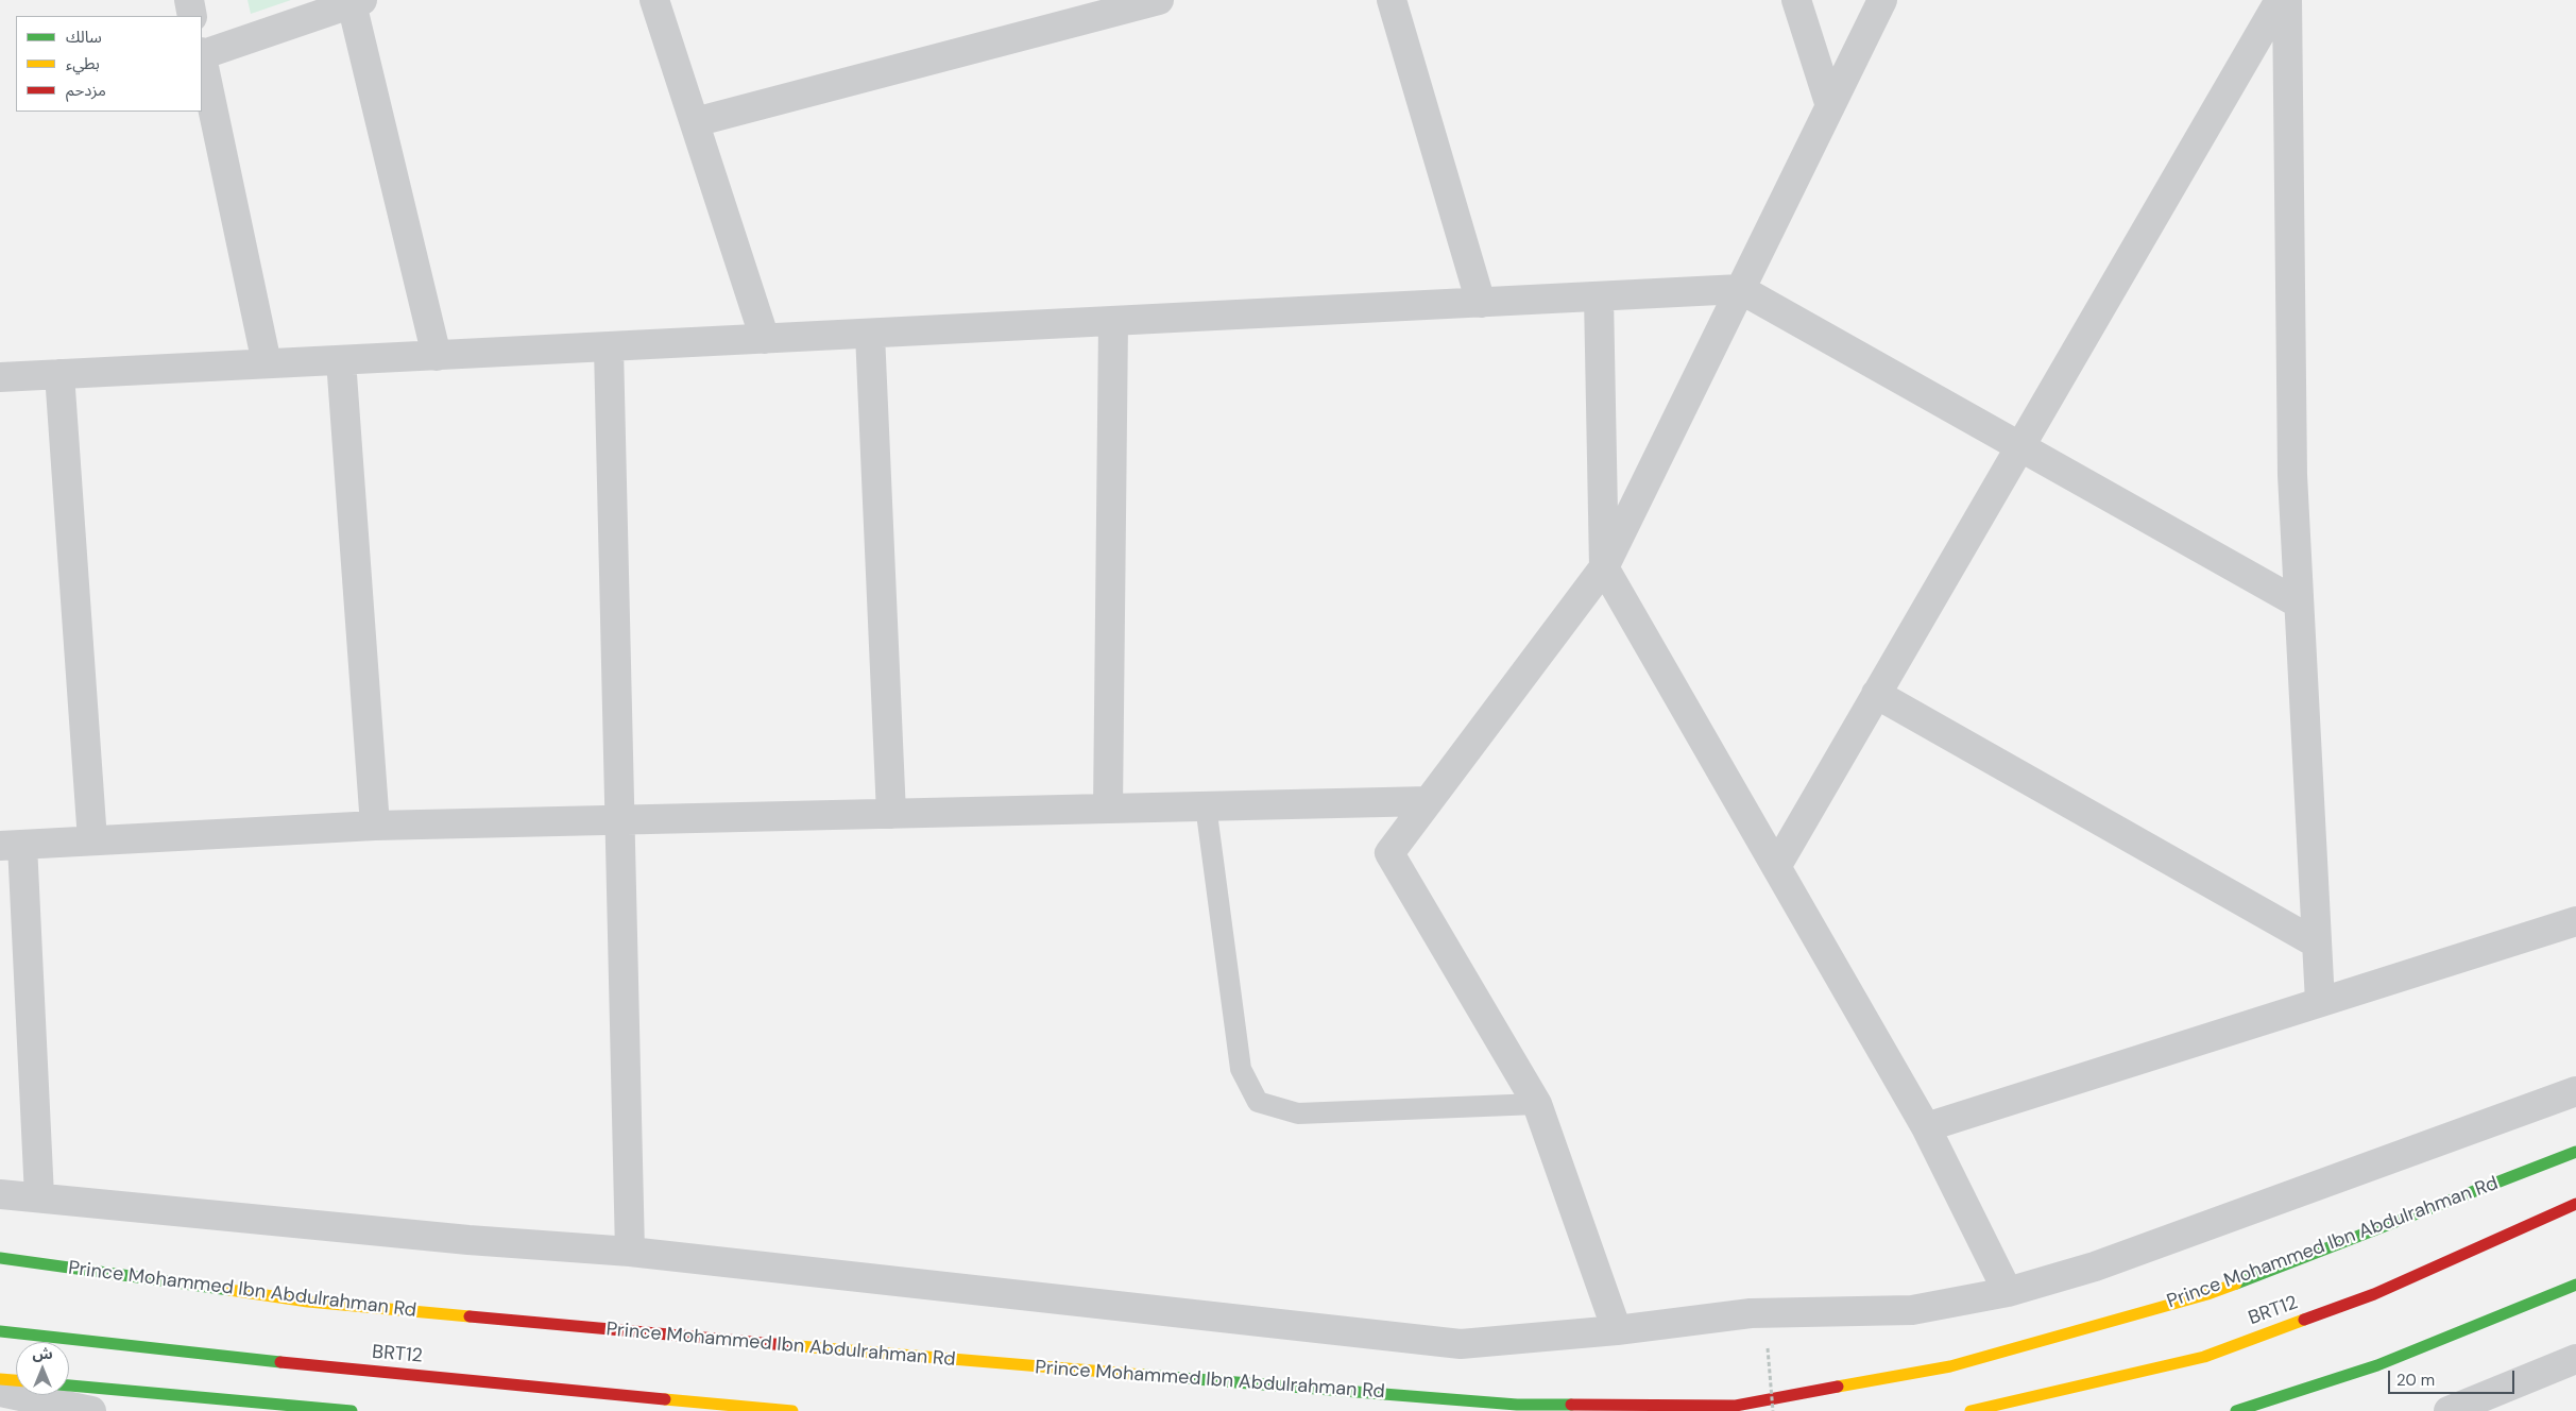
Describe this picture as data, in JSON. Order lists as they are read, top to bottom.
{
  "streets": {
    "main road": ["Prince Mohammed Ibn Abdulrahman Rd", "BRT12"]
  },
  "legend": ["سالك", "بطيء", "مزدحم"],
  "scale_bar": "20 m",
  "north": "top"
}
